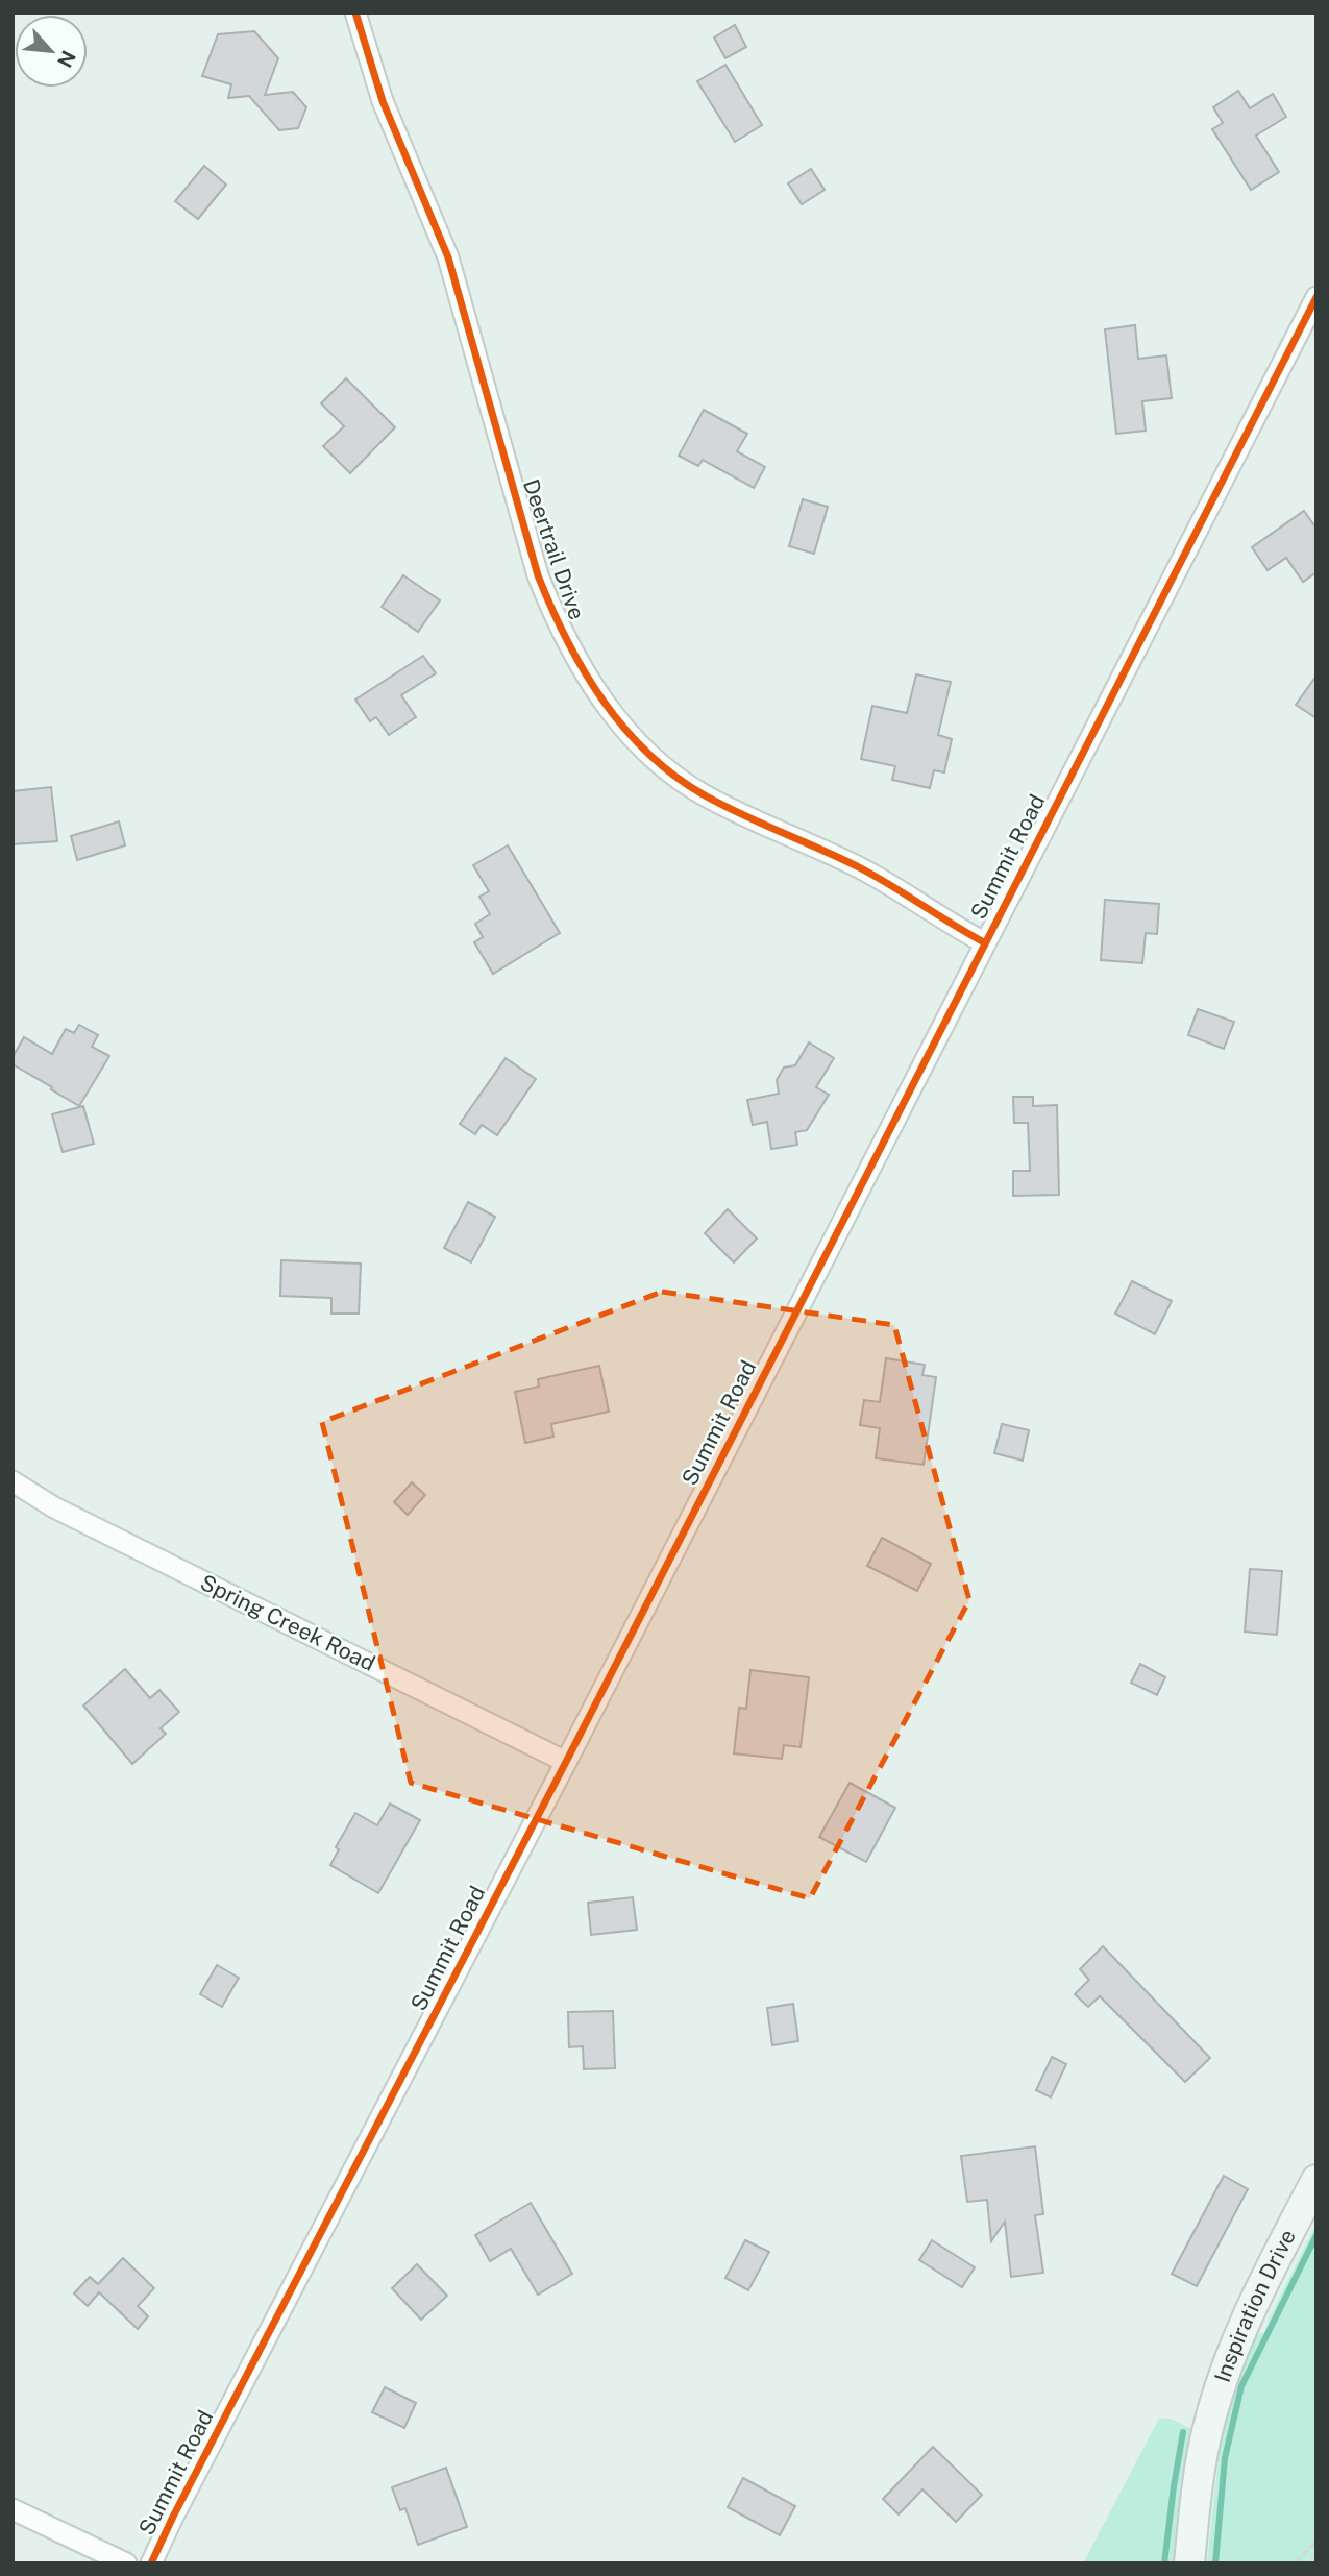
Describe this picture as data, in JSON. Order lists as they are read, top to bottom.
{
  "streets": {
    "main road": ["Inspiration Drive"],
    "street": ["Deertrail Drive", "Summit Road", "Spring Creek Road"]
  },
  "crossings": [
    ["Deertrail Drive", "Summit Road"],
    ["Summit Road", "Spring Creek Road"]
  ],
  "north": "bottom right"
}
